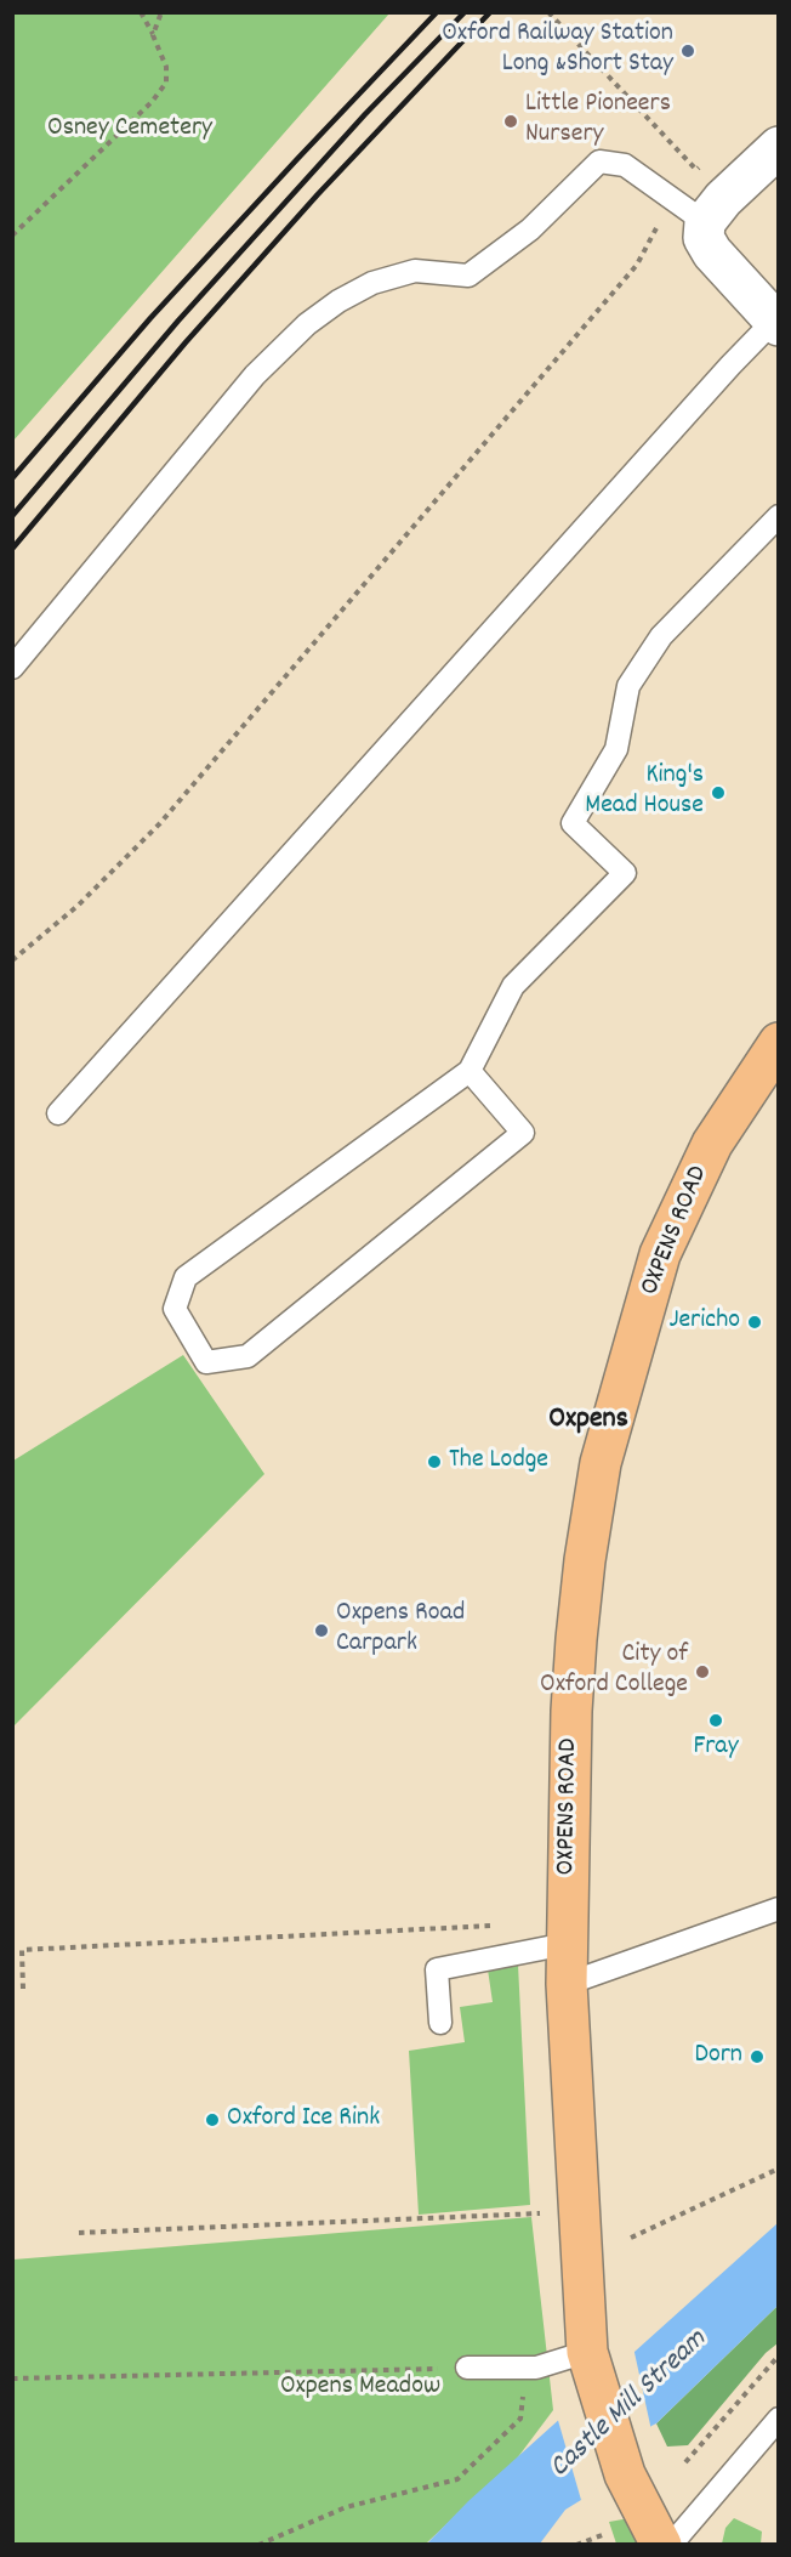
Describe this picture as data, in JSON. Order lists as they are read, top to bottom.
{
  "streets": {
    "main road": ["OXPENS ROAD"]
  },
  "districts": ["Oxpens"],
  "water": ["Castle Mill Stream"],
  "parks": ["Osney Cemetery", "Oxpens Meadow"],
  "places": [
    "Oxford Railway Station Long &Short Stay",
    "Little Pioneers Nursery",
    "King's Mead House",
    "Jericho",
    "The Lodge",
    "Oxpens Road Carpark",
    "City of Oxford College",
    "Fray",
    "Dorn",
    "Oxford Ice Rink"
  ]
}
